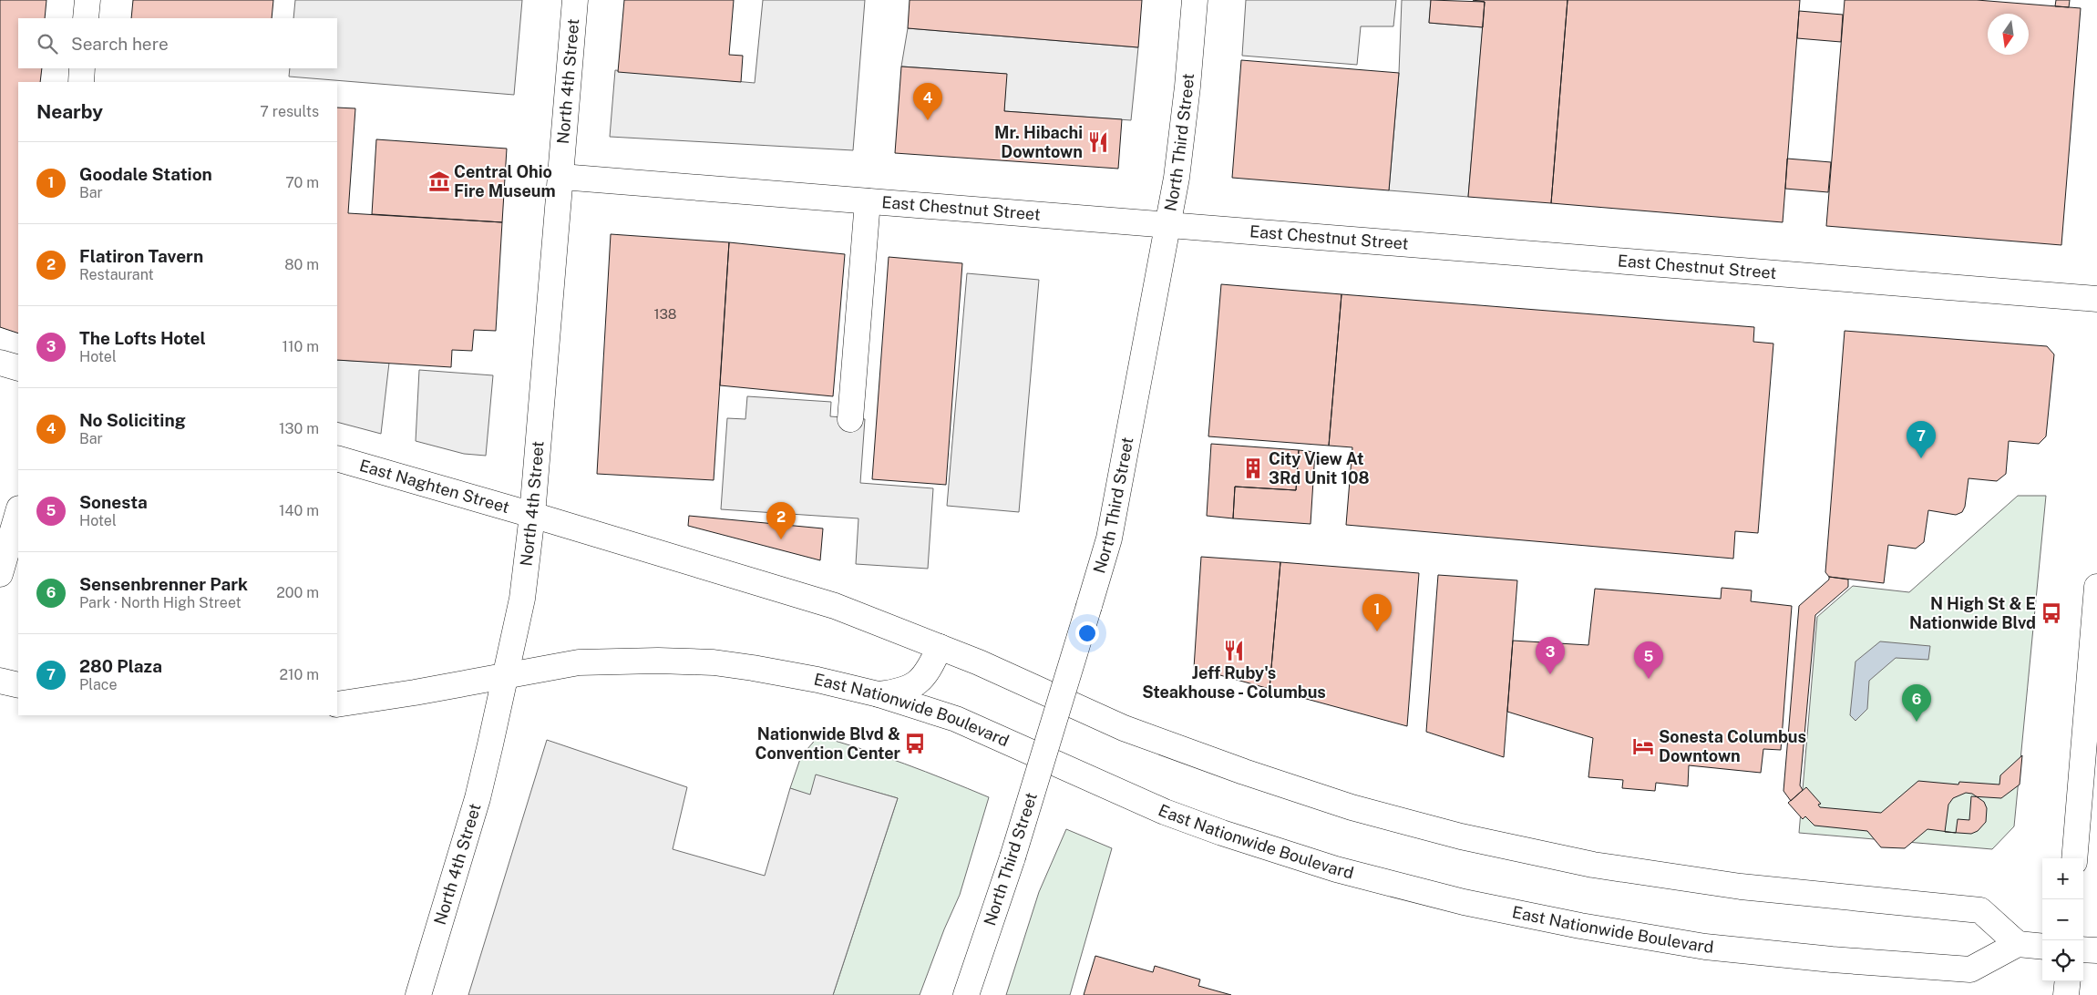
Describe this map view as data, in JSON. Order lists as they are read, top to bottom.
{
  "streets": {
    "main road": [
      "North 4th Street",
      "North Third Street",
      "East Chestnut Street",
      "East Naghten Street",
      "East Nationwide Boulevard"
    ]
  },
  "crossings": [
    ["North 4th Street", "East Chestnut Street"],
    ["North 4th Street", "East Naghten Street"],
    ["North 4th Street", "East Nationwide Boulevard"],
    ["North Third Street", "East Chestnut Street"]
  ],
  "places": {
    "restaurant": ["Mr. Hibachi Downtown", "Jeff Ruby's Steakhouse - Columbus"],
    "museum": ["Central Ohio Fire Museum"],
    "building": ["City View At 3Rd Unit 108"],
    "bus stop": ["N High St & E Nationwide Blvd", "Nationwide Blvd & Convention Center"],
    "hotel": ["Sonesta Columbus Downtown"]
  },
  "house_numbers": ["138"],
  "north": "bottom",
  "page": {
    "search": "Search here",
    "heading": ["Nearby", "7 results"],
    "pins": [
      "4",
      "7",
      "2",
      "1",
      "3",
      "5",
      "6"
    ],
    "list": [
      {
        "mark": "1",
        "name": "Goodale Station",
        "note": "Bar",
        "value": "70 m"
      },
      {
        "mark": "2",
        "name": "Flatiron Tavern",
        "note": "Restaurant",
        "value": "80 m"
      },
      {
        "mark": "3",
        "name": "The Lofts Hotel",
        "note": "Hotel",
        "value": "110 m"
      },
      {
        "mark": "4",
        "name": "No Soliciting",
        "note": "Bar",
        "value": "130 m"
      },
      {
        "mark": "5",
        "name": "Sonesta",
        "note": "Hotel",
        "value": "140 m"
      },
      {
        "mark": "6",
        "name": "Sensenbrenner Park",
        "note": "Park · North High Street",
        "value": "200 m"
      },
      {
        "mark": "7",
        "name": "280 Plaza",
        "note": "Place",
        "value": "210 m"
      }
    ],
    "map_buttons": ["+", "−"]
  }
}
